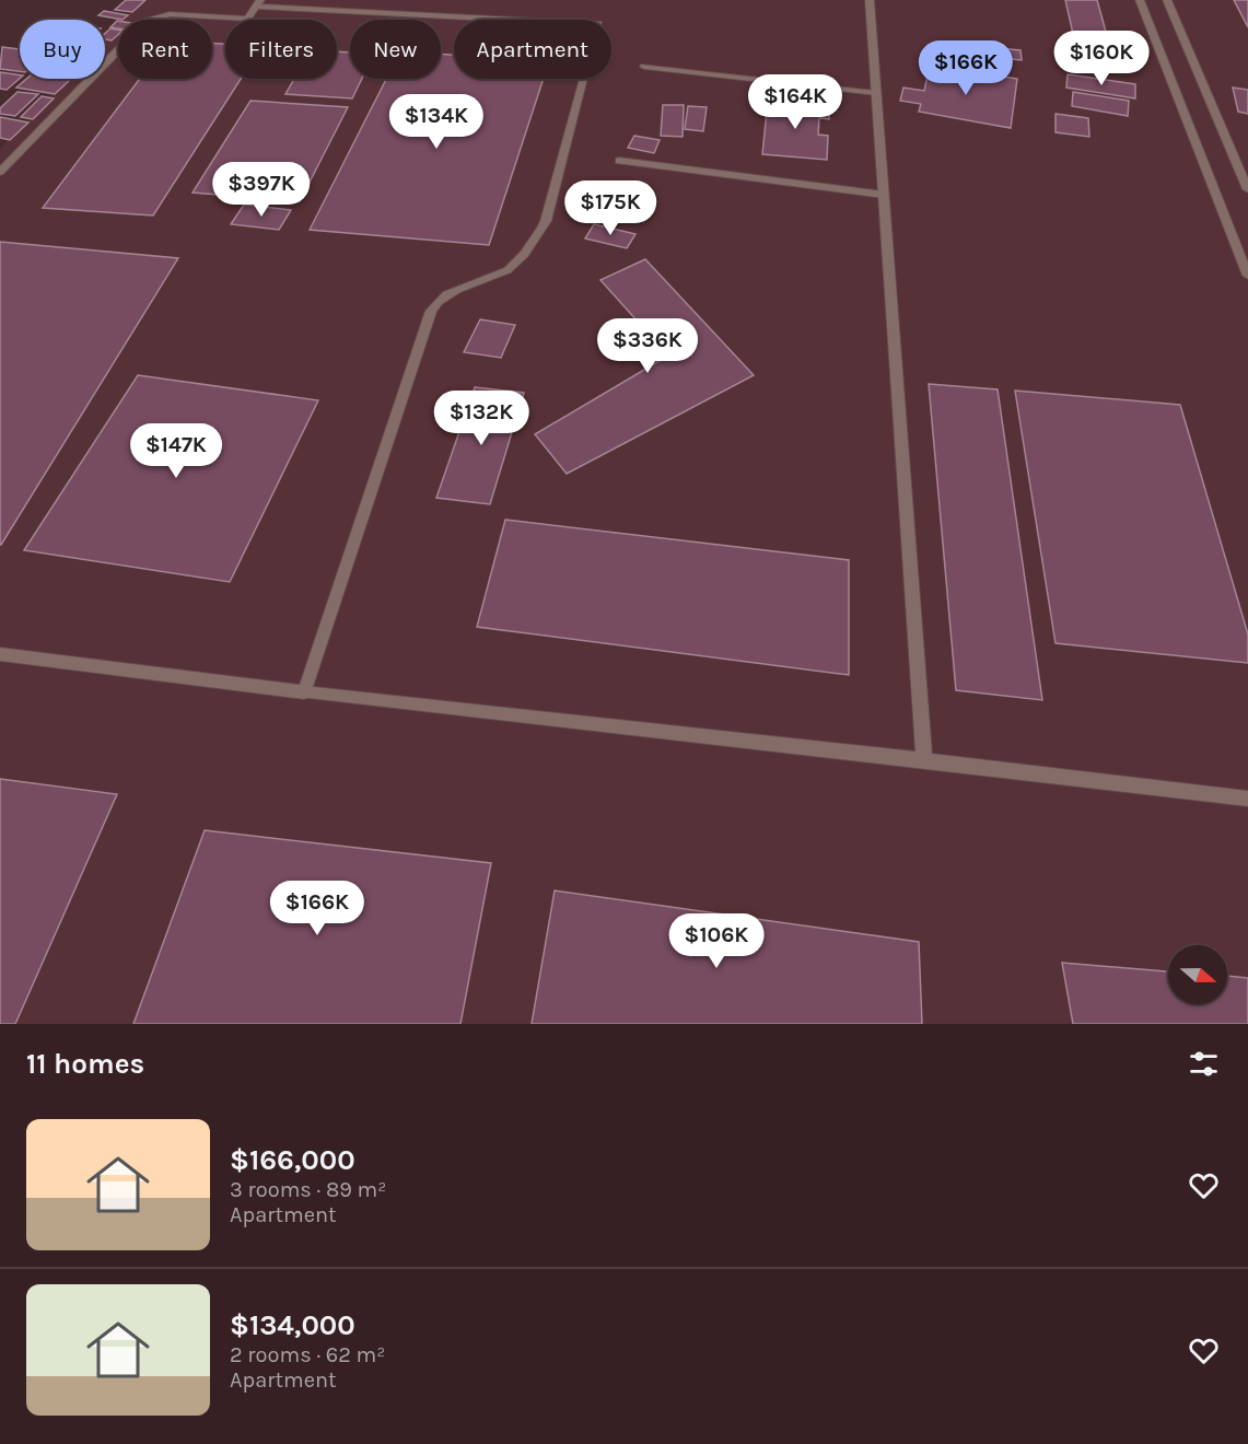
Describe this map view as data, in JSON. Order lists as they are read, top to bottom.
{
  "north": "right",
  "page": {
    "chip": [
      "Buy",
      "Rent",
      "Filters",
      "New",
      "Apartment"
    ],
    "price": [
      "$160K",
      "$166K",
      "$164K",
      "$134K",
      "$397K",
      "$175K",
      "$336K",
      "$132K",
      "$147K",
      "$166K",
      "$106K"
    ],
    "heading": "11 homes",
    "list": [
      {
        "name": "$166,000",
        "note": "3 rooms · 89 m² · Apartment"
      },
      {
        "name": "$134,000",
        "note": "2 rooms · 62 m² · Apartment"
      }
    ]
  }
}
